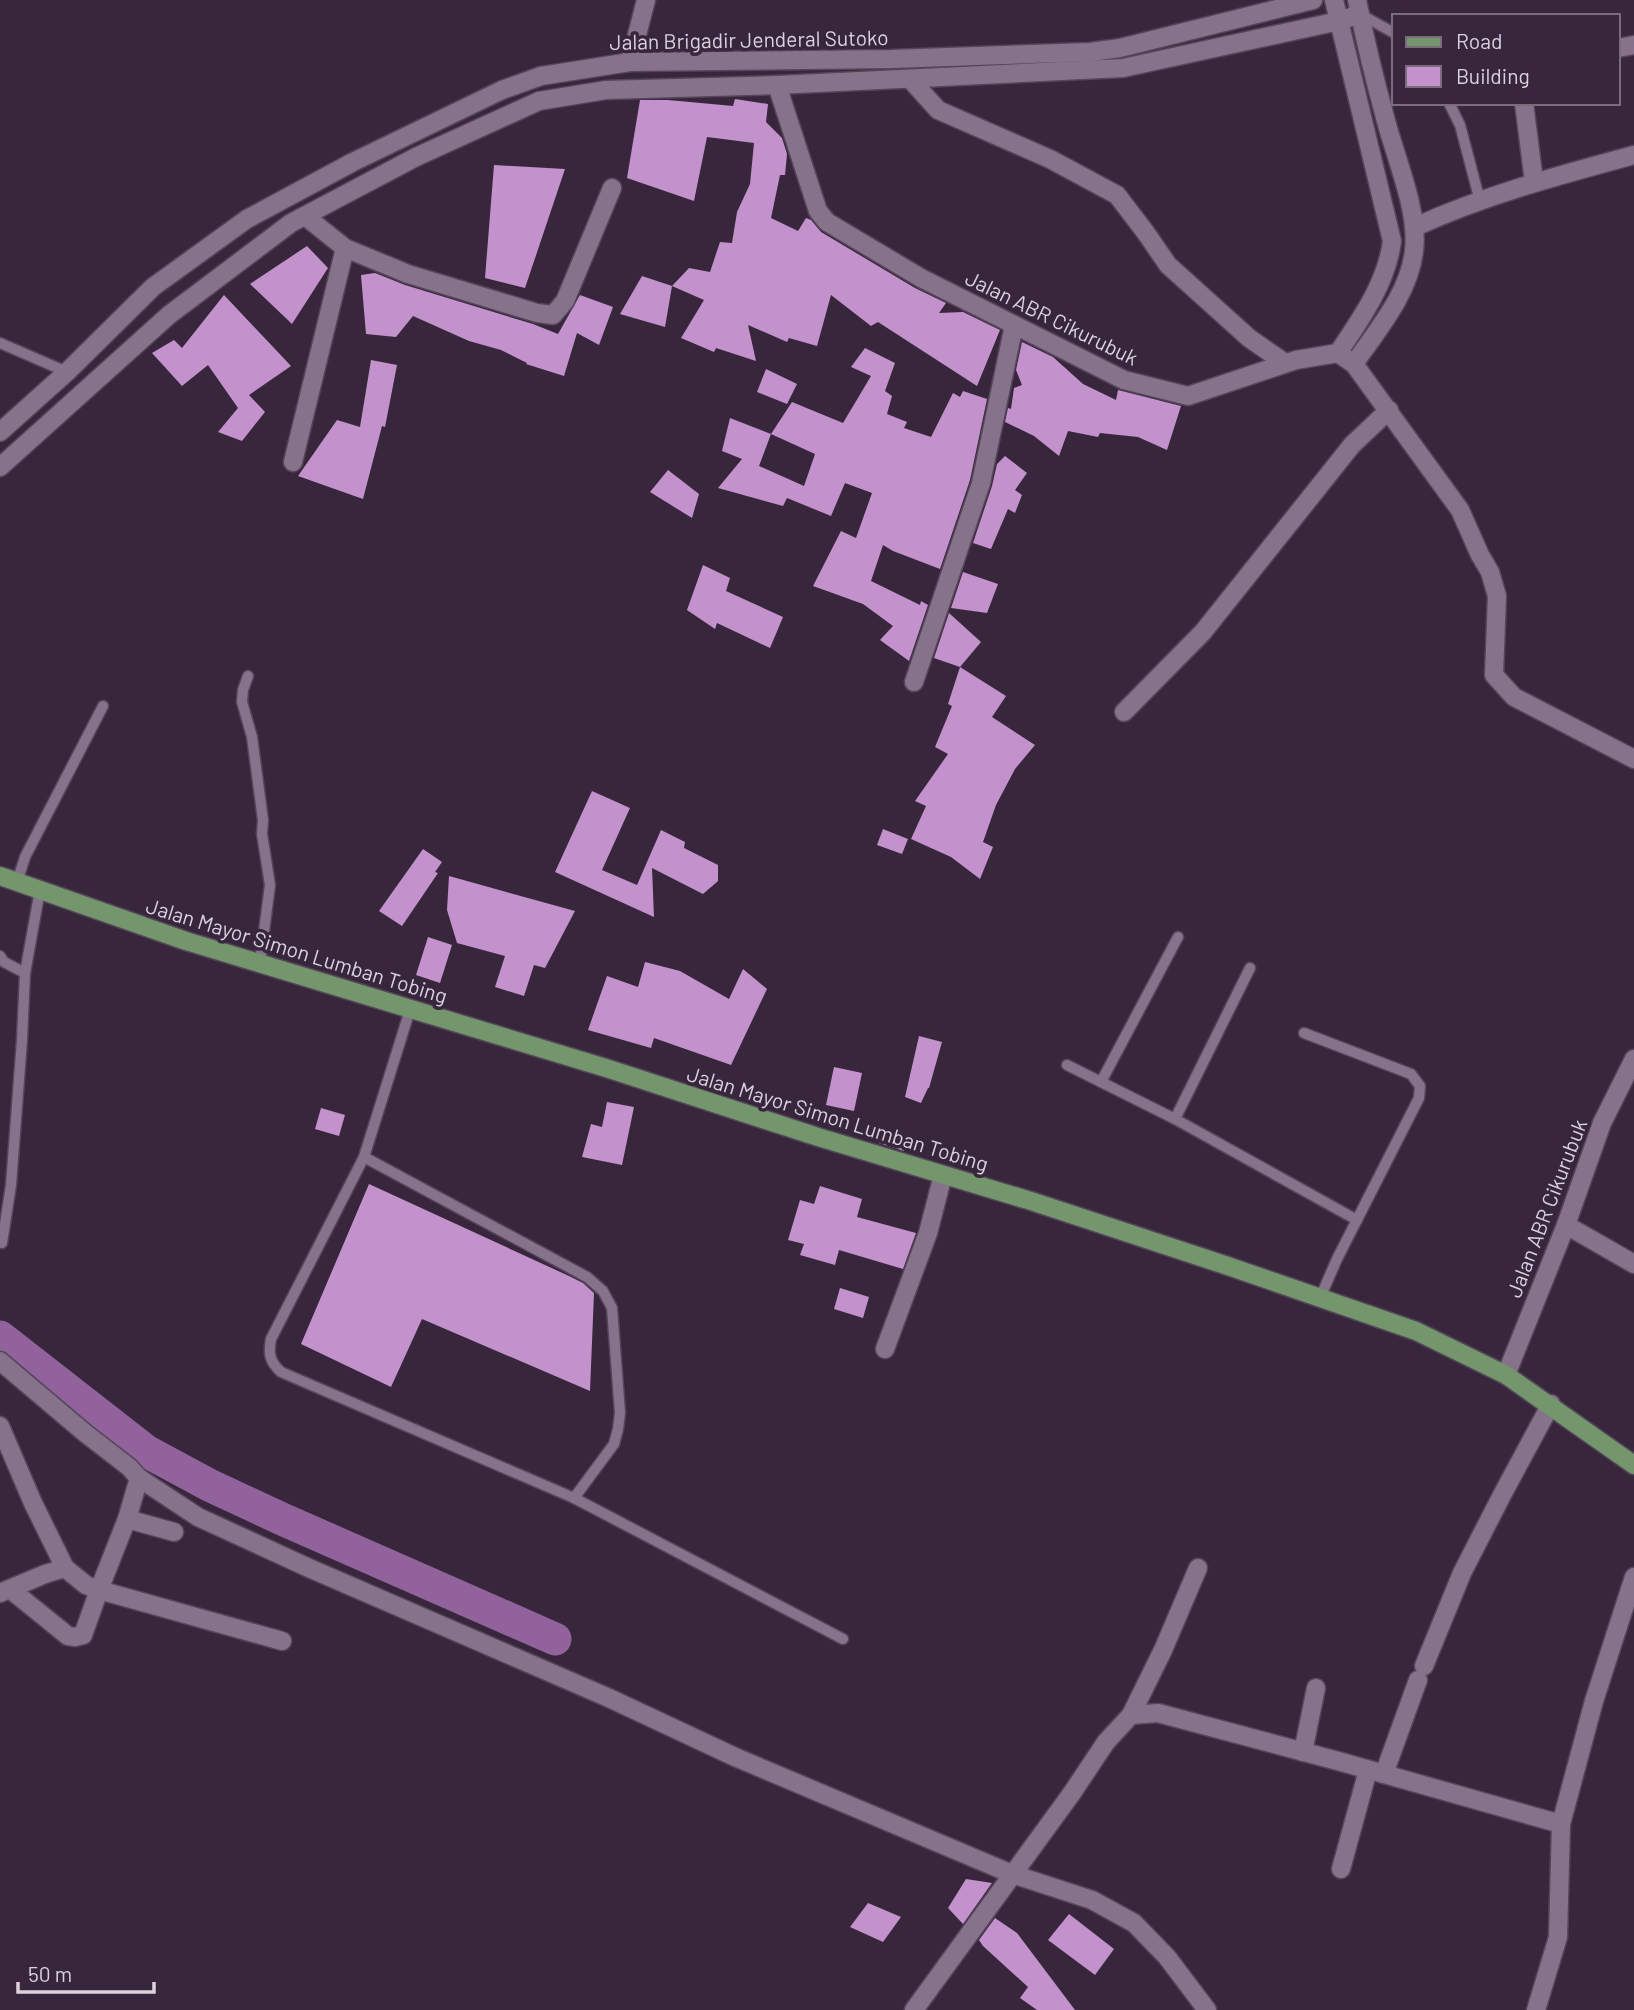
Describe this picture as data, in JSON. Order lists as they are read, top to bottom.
{
  "streets": {
    "main road": ["Jalan Mayor Simon Lumban Tobing"],
    "street": ["Jalan Brigadir Jenderal Sutoko", "Jalan ABR Cikurubuk"]
  },
  "crossings": [
    ["Jalan ABR Cikurubuk", "Jalan Mayor Simon Lumban Tobing"]
  ],
  "legend": ["Road", "Building"],
  "scale_bar": "50 m"
}
